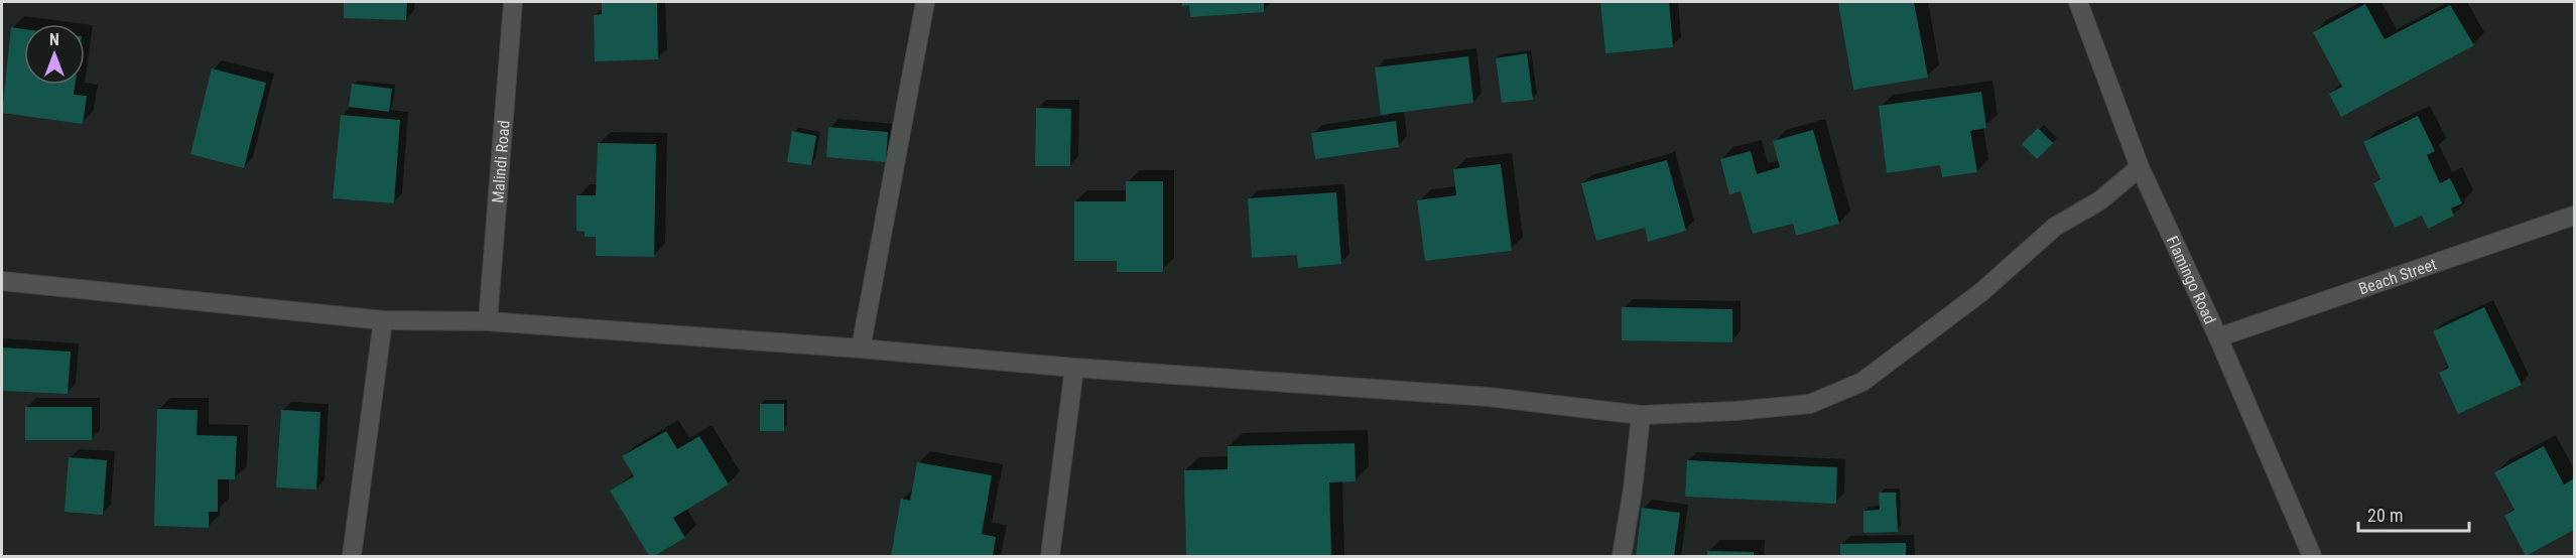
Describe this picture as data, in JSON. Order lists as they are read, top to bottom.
{
  "streets": {
    "street": ["Malindi Road", "Beach Street", "Flamingo Road"]
  },
  "crossings": [
    ["Beach Street", "Flamingo Road"]
  ],
  "scale_bar": "20 m",
  "north": "top"
}
